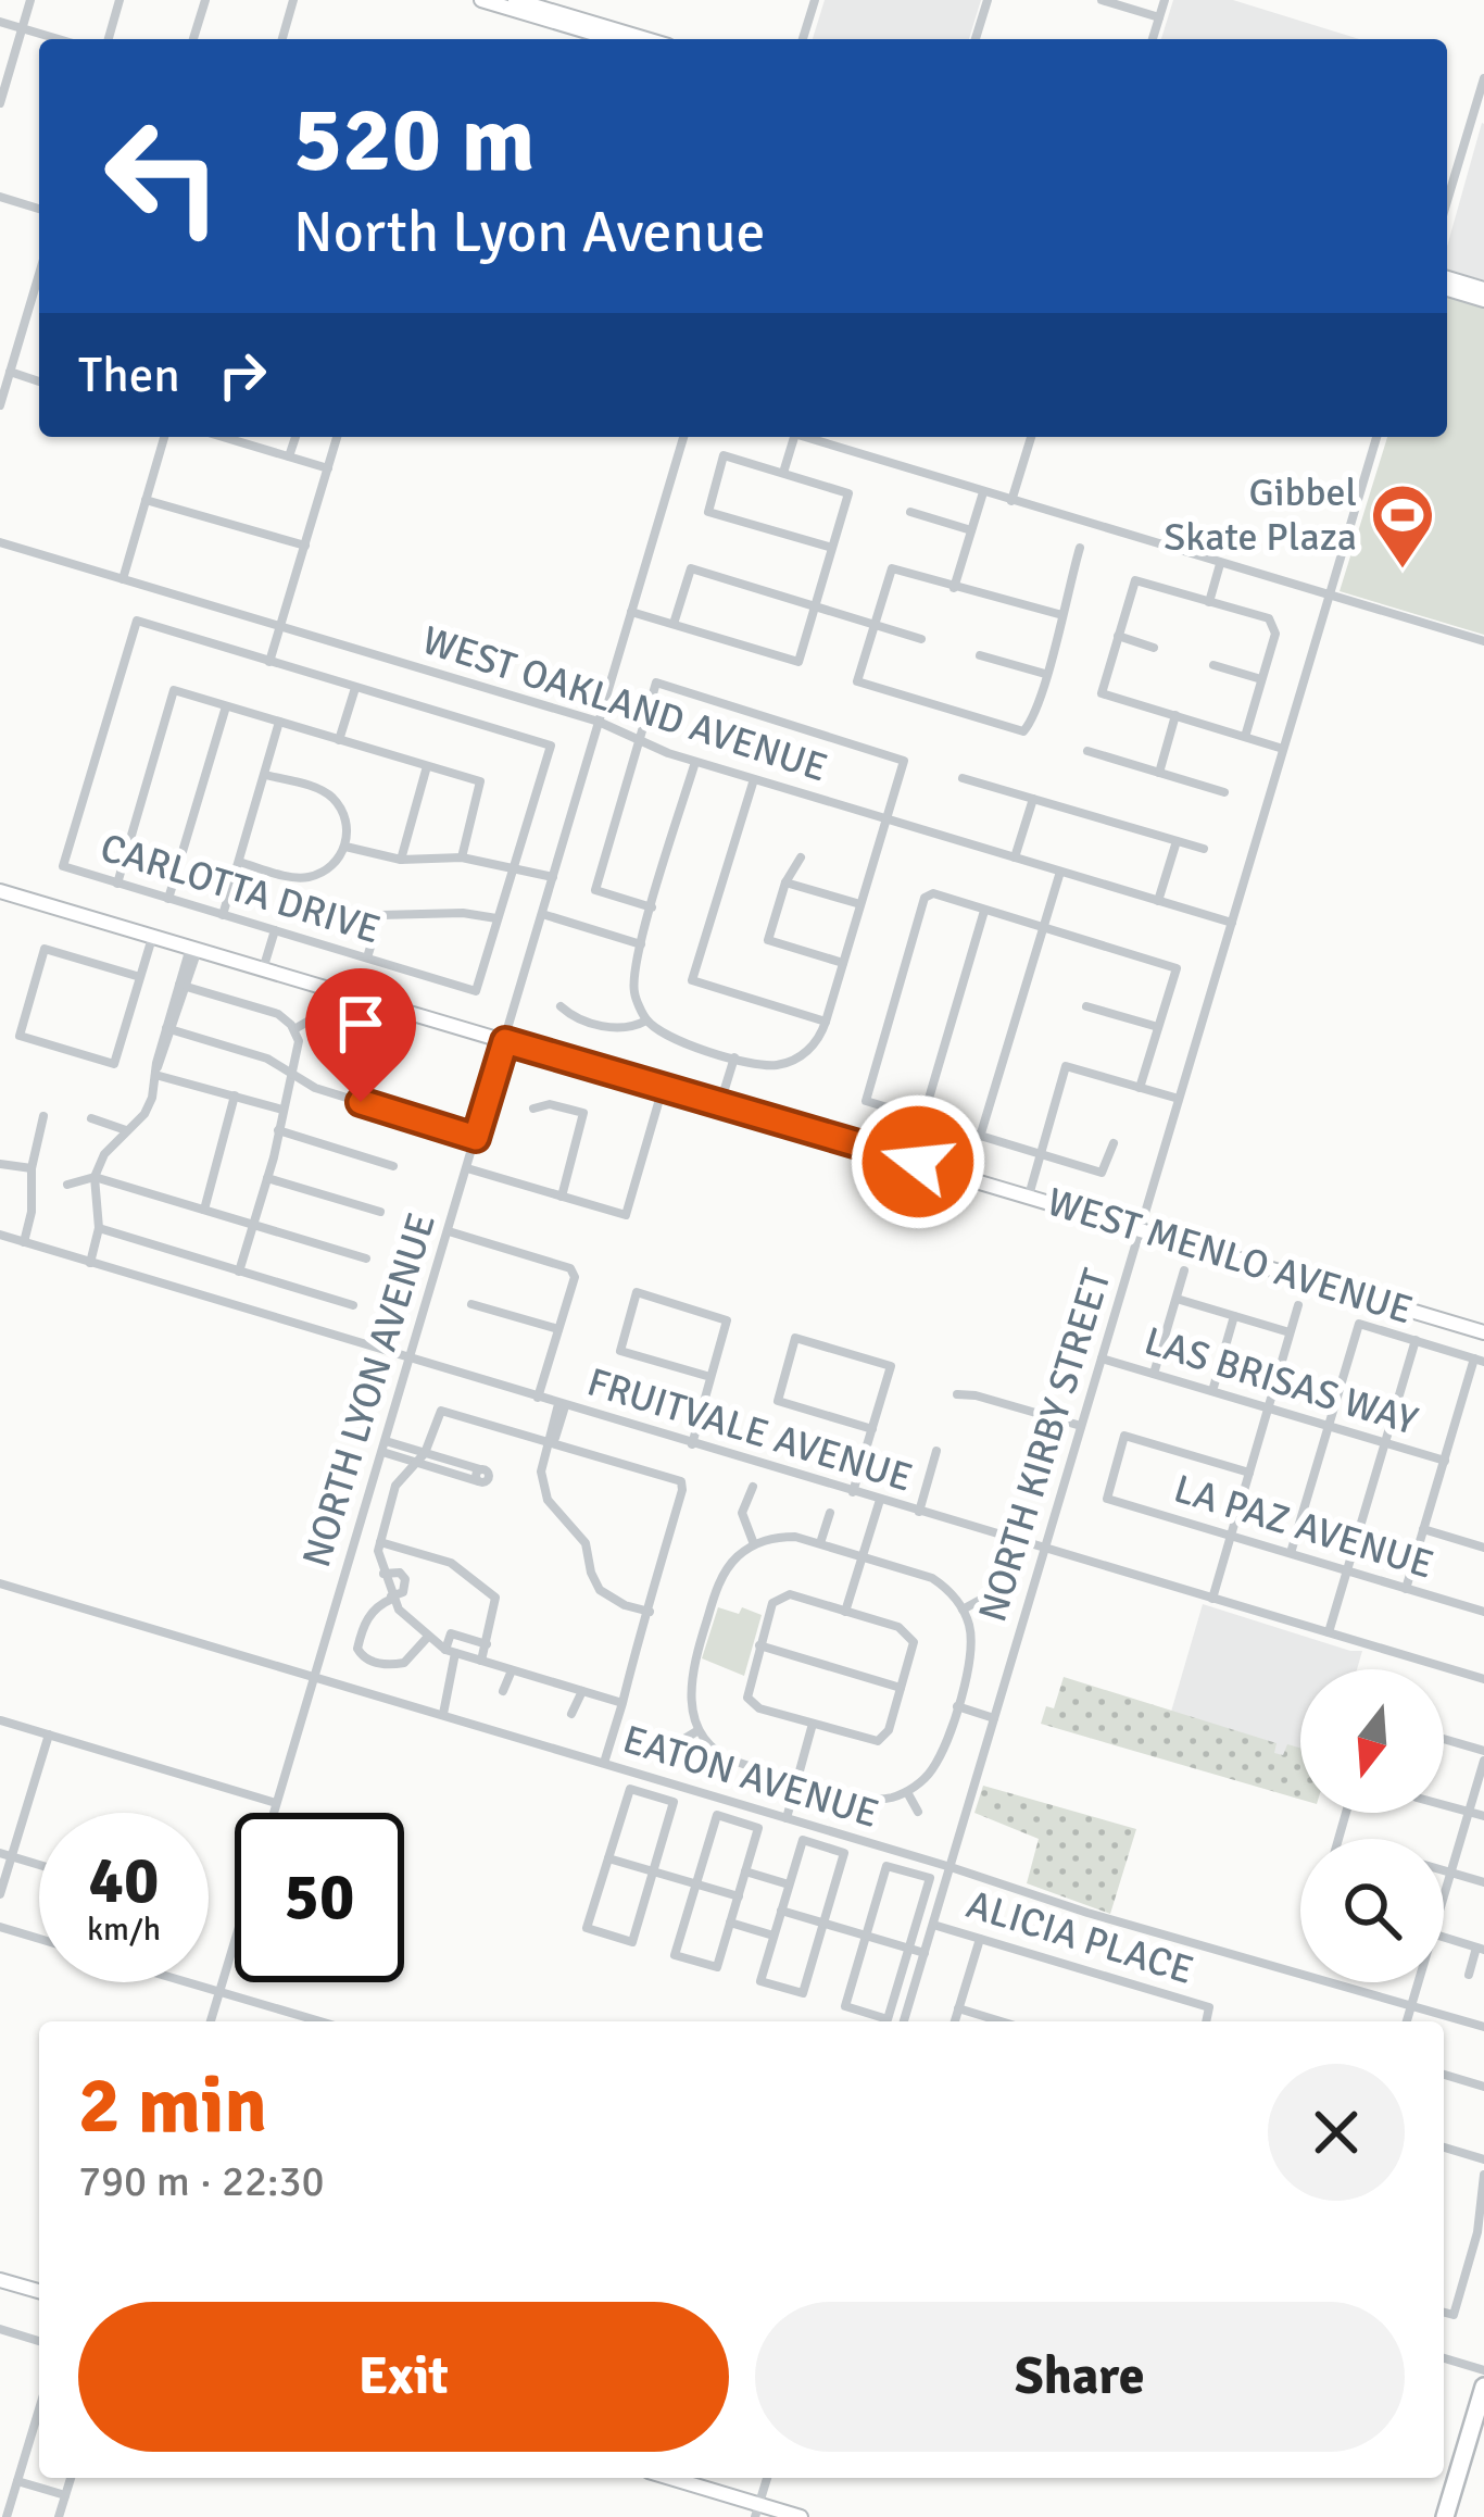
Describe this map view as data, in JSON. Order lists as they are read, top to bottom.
{
  "streets": {
    "main road": ["WEST MENLO AVENUE"],
    "street": [
      "WEST OAKLAND AVENUE",
      "CARLOTTA DRIVE",
      "LAS BRISAS WAY",
      "NORTH LYON AVENUE",
      "FRUITVALE AVENUE",
      "NORTH KIRBY STREET",
      "LA PAZ AVENUE",
      "EATON AVENUE",
      "ALICIA PLACE"
    ]
  },
  "crossings": [
    ["WEST OAKLAND AVENUE", "NORTH LYON AVENUE"],
    ["WEST OAKLAND AVENUE", "NORTH KIRBY STREET"],
    ["WEST MENLO AVENUE", "NORTH LYON AVENUE"],
    ["WEST MENLO AVENUE", "NORTH KIRBY STREET"],
    ["LAS BRISAS WAY", "NORTH KIRBY STREET"],
    ["NORTH LYON AVENUE", "FRUITVALE AVENUE"],
    ["NORTH LYON AVENUE", "EATON AVENUE"],
    ["FRUITVALE AVENUE", "NORTH KIRBY STREET"],
    ["NORTH KIRBY STREET", "EATON AVENUE"],
    ["NORTH KIRBY STREET", "ALICIA PLACE"]
  ],
  "places": {
    "sports": ["Gibbel Skate Plaza"]
  },
  "north": "bottom",
  "page": {
    "turn": ["520 m", "North Lyon Avenue"],
    "then": "Then",
    "speed": "40 km/h",
    "limit": "50",
    "heading": ["2 min", "790 m · 22:30"],
    "buttons": ["Exit", "Share"]
  }
}
